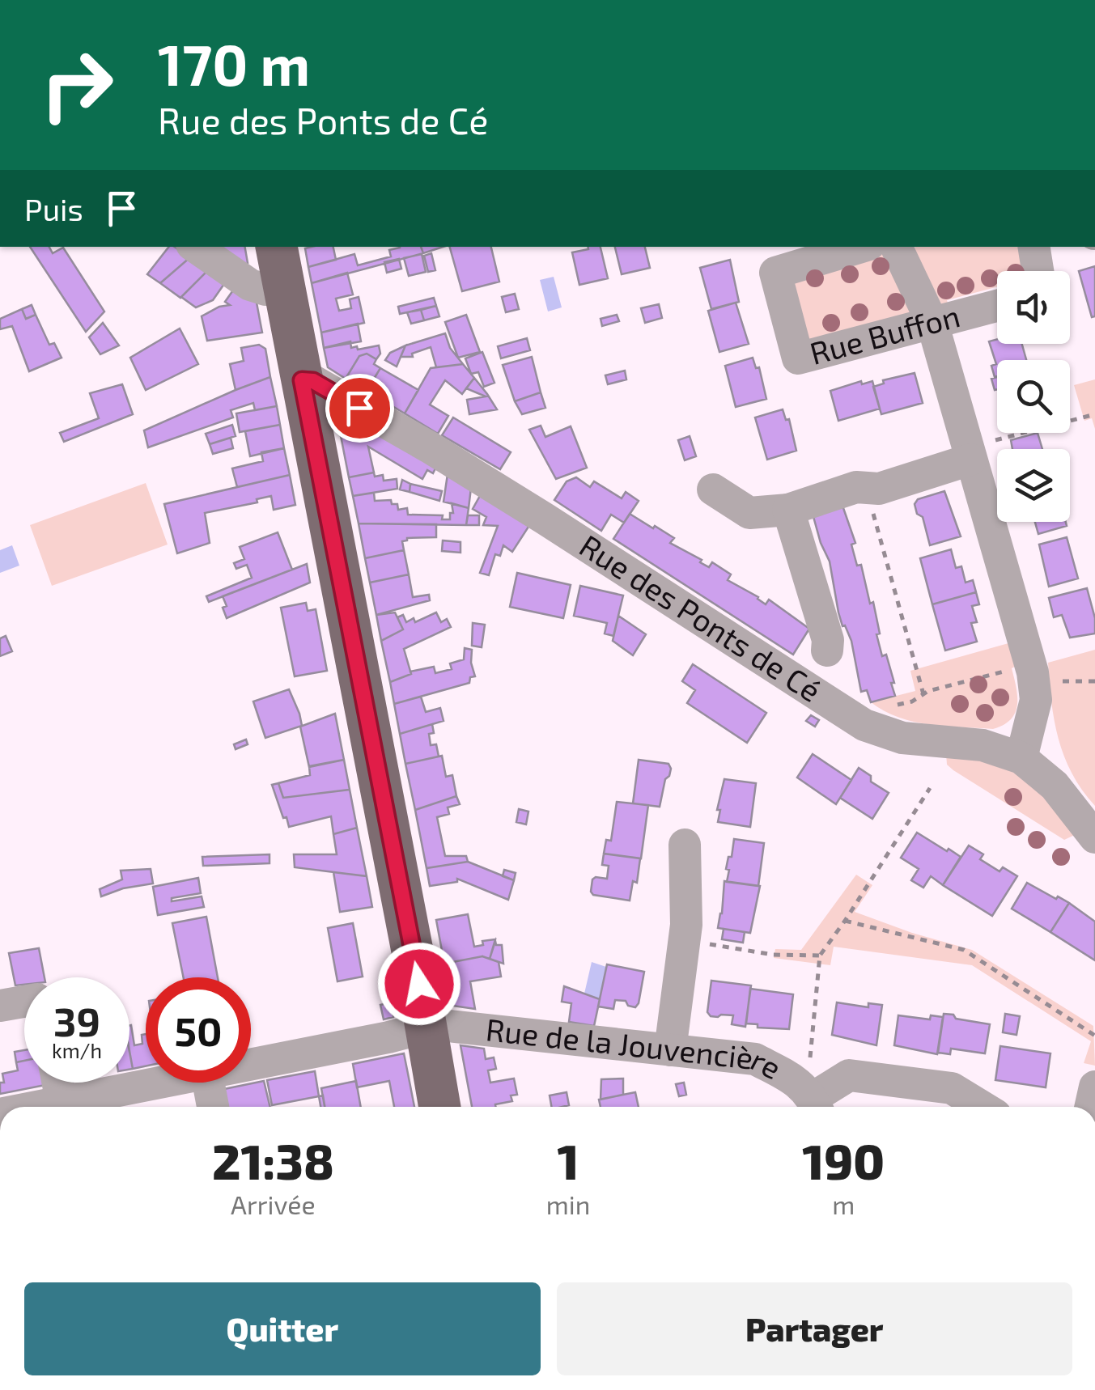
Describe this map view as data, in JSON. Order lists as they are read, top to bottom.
{
  "streets": {
    "street": ["Rue Buffon", "Rue des Ponts de Cé", "Rue de la Jouvencière"]
  },
  "page": {
    "turn": ["170 m", "Rue des Ponts de Cé"],
    "then": "Puis",
    "speed": "39 km/h",
    "limit": "50",
    "eta": [
      "21:38",
      "Arrivée",
      "1",
      "min",
      "190",
      "m"
    ],
    "buttons": ["Quitter", "Partager"]
  }
}
